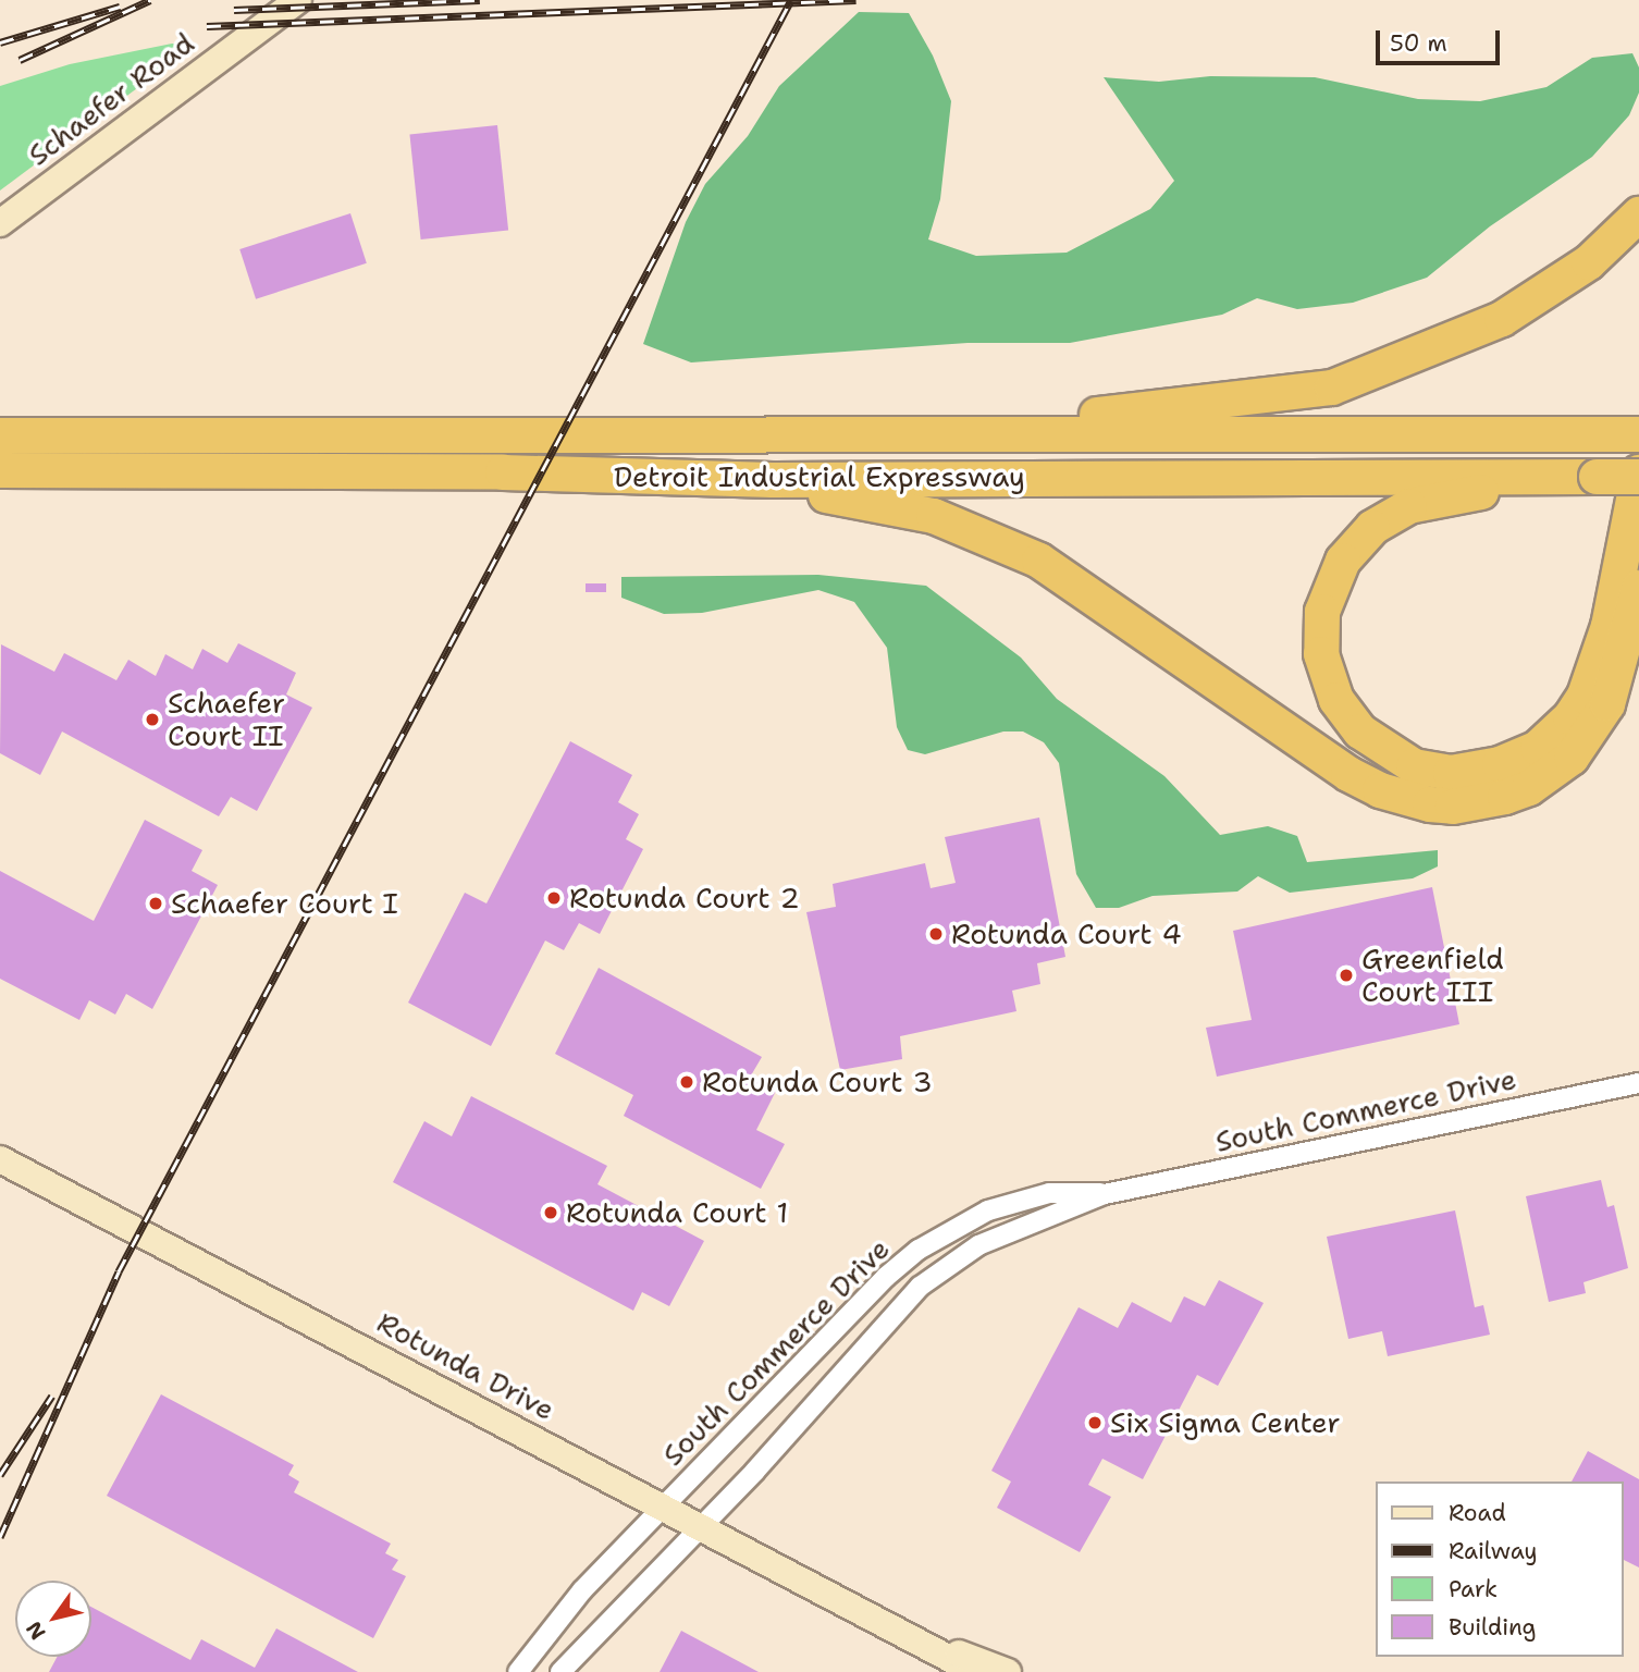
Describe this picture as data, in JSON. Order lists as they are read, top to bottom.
{
  "streets": {
    "highway": ["Detroit Industrial Expressway"],
    "main road": ["Schaefer Road", "Rotunda Drive"],
    "street": ["South Commerce Drive"]
  },
  "crossings": [
    ["South Commerce Drive", "Rotunda Drive"]
  ],
  "places": [
    "Schaefer Court II",
    "Rotunda Court 2",
    "Schaefer Court I",
    "Rotunda Court 4",
    "Greenfield Court III",
    "Rotunda Court 3",
    "Rotunda Court 1",
    "Six Sigma Center"
  ],
  "legend": [
    "Road",
    "Railway",
    "Park",
    "Building"
  ],
  "scale_bar": "50 m",
  "north": "bottom left"
}
